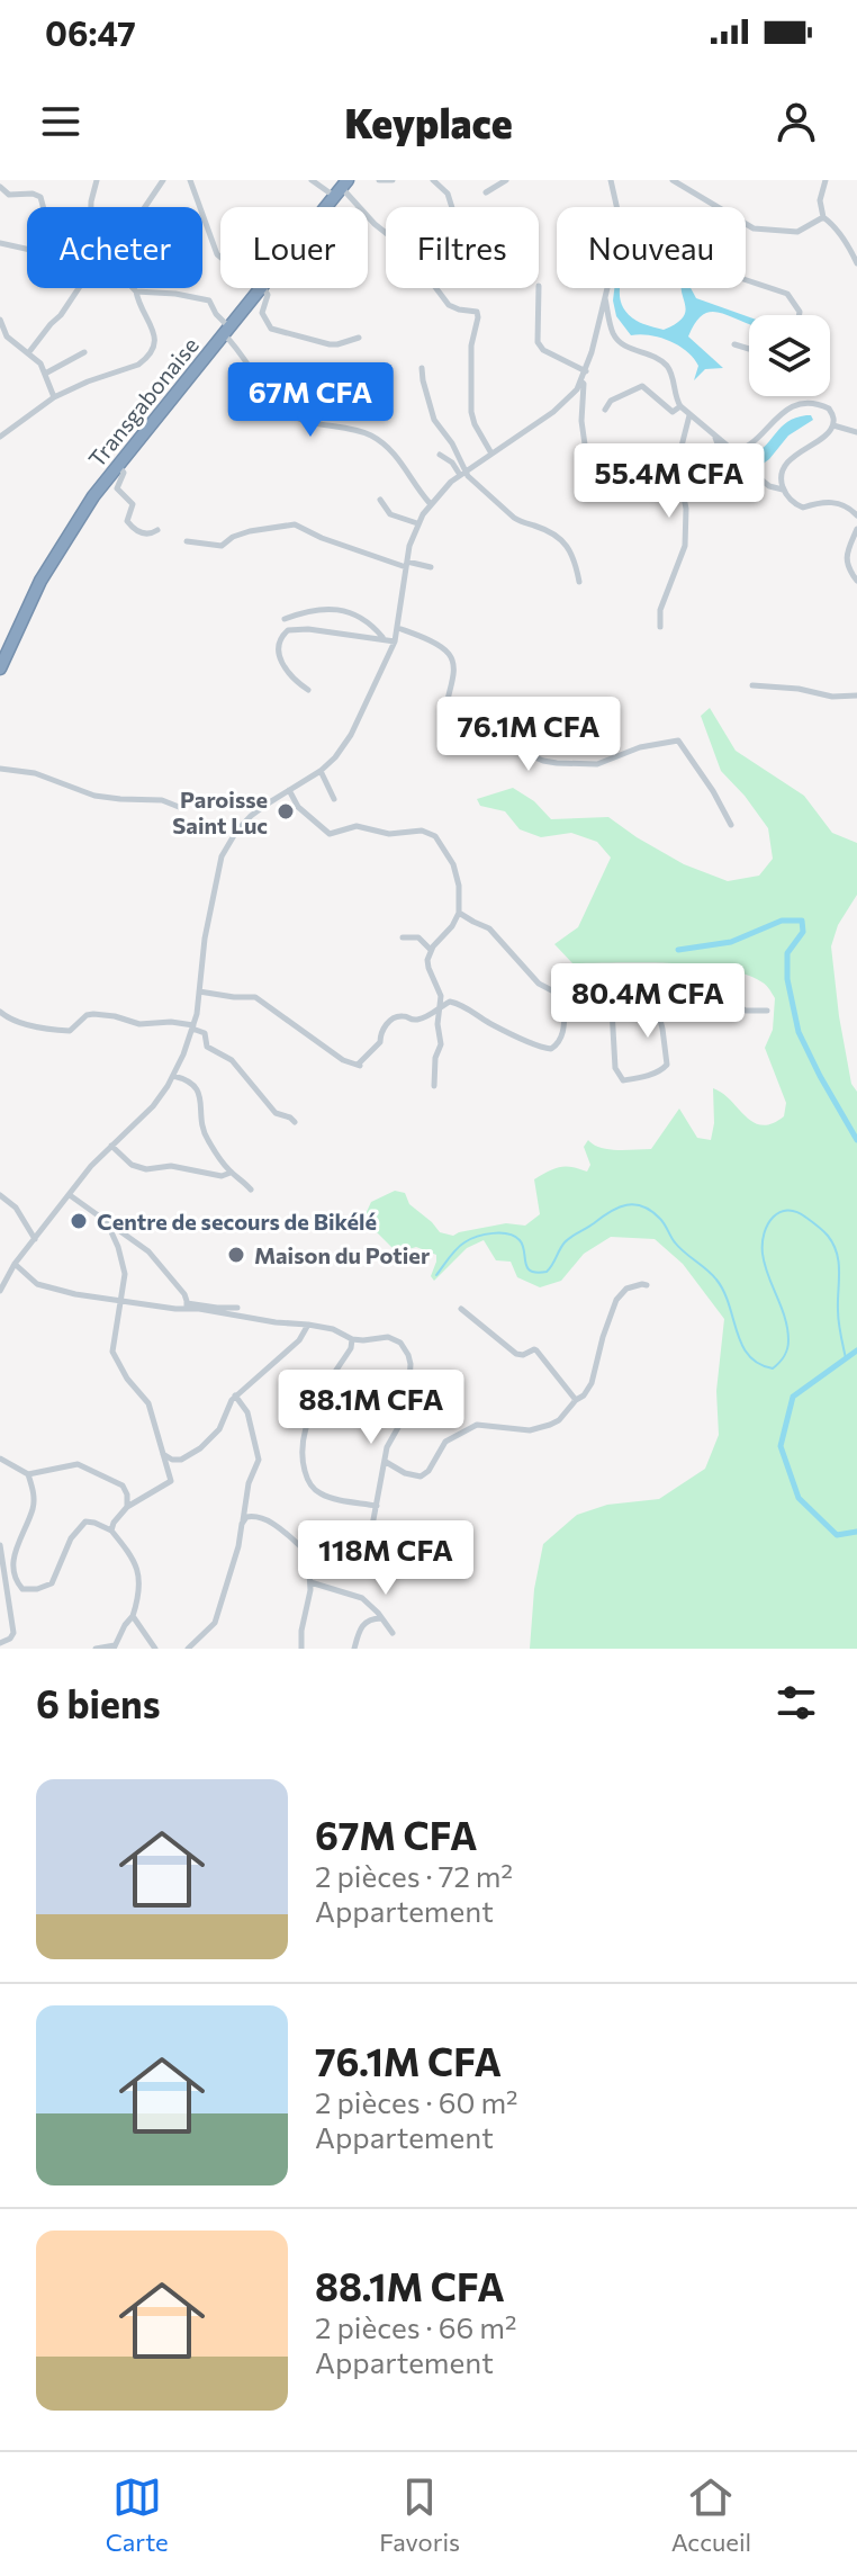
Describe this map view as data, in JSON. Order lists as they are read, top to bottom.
{
  "streets": {
    "highway": ["Transgabonaise"]
  },
  "places": ["Paroisse Saint Luc", "Centre de secours de Bikélé", "Maison du Potier"],
  "page": {
    "status": "06:47",
    "header": "Keyplace",
    "chip": [
      "Acheter",
      "Louer",
      "Filtres",
      "Nouveau"
    ],
    "price": [
      "67M CFA",
      "55.4M CFA",
      "76.1M CFA",
      "80.4M CFA",
      "88.1M CFA",
      "118M CFA"
    ],
    "heading": "6 biens",
    "list": [
      {
        "name": "67M CFA",
        "note": "2 pièces · 72 m² · Appartement"
      },
      {
        "name": "76.1M CFA",
        "note": "2 pièces · 60 m² · Appartement"
      },
      {
        "name": "88.1M CFA",
        "note": "2 pièces · 66 m² · Appartement"
      }
    ],
    "tabs": ["Carte", "Favoris", "Accueil"]
  }
}
